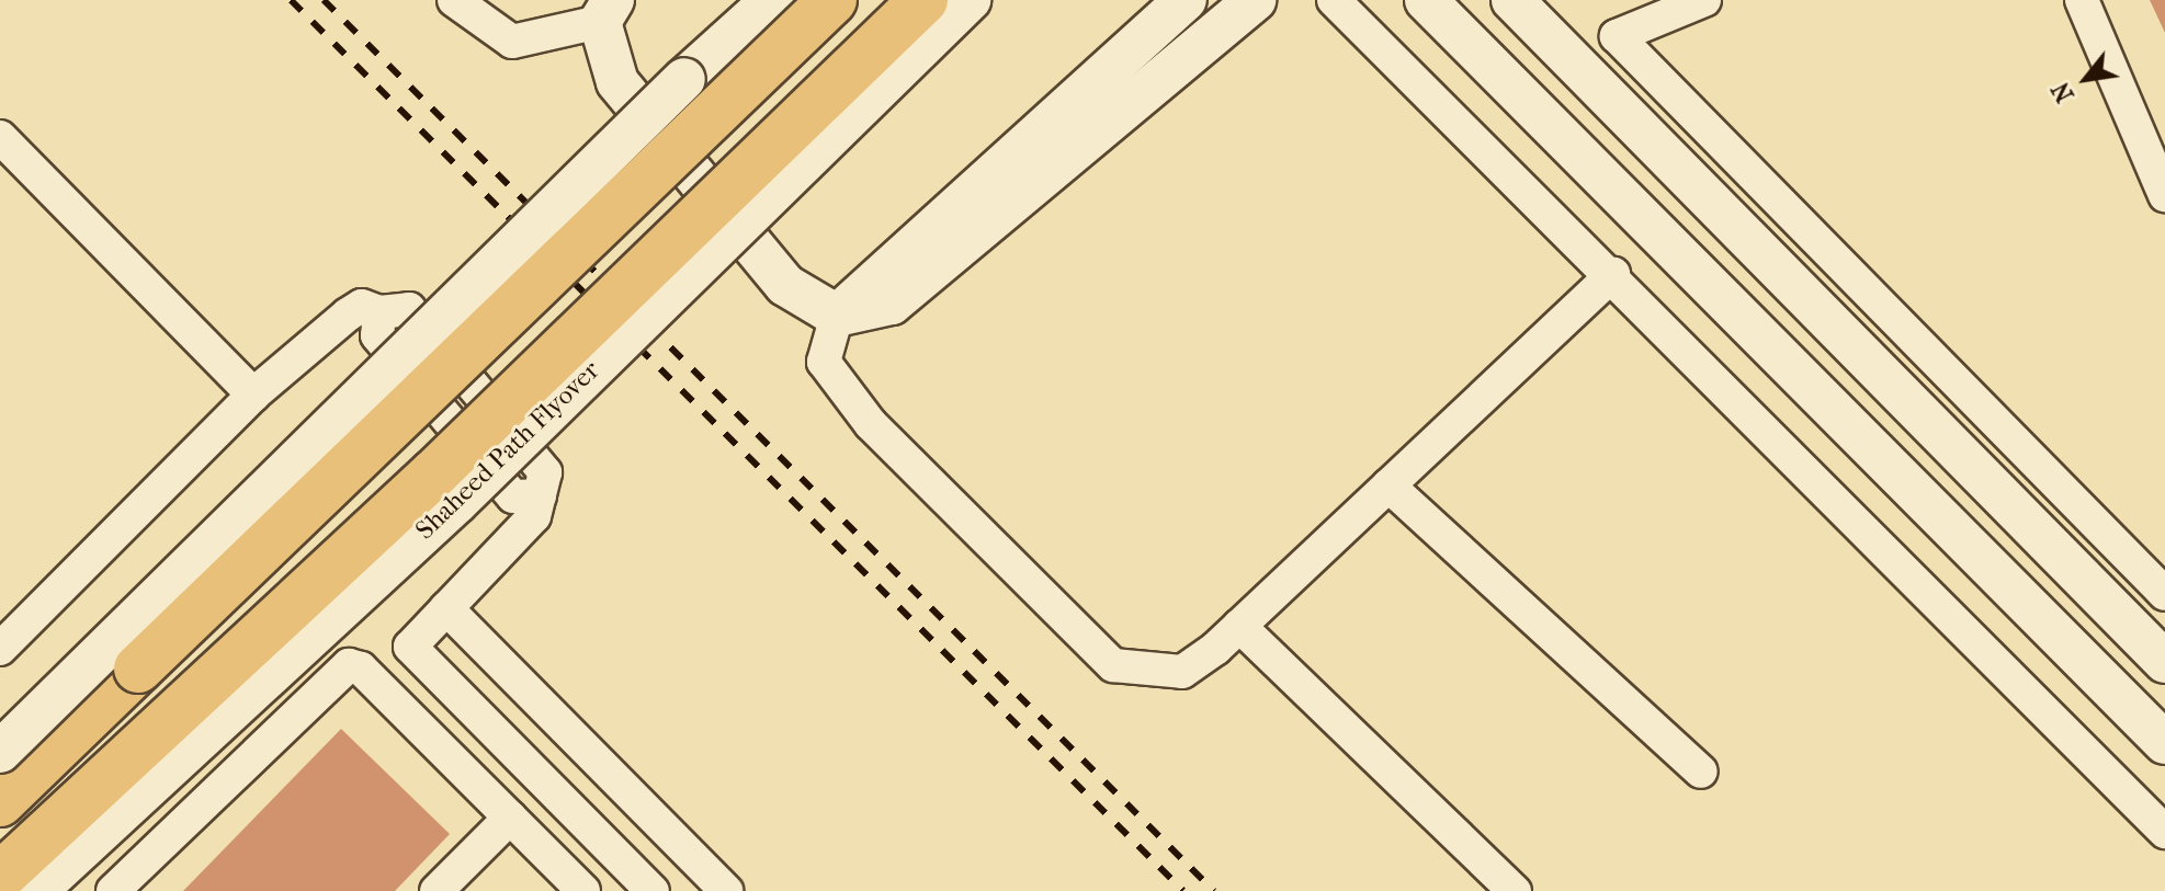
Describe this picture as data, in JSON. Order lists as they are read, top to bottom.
{
  "streets": {
    "highway": ["Shaheed Path Flyover"]
  },
  "north": "bottom left"
}
